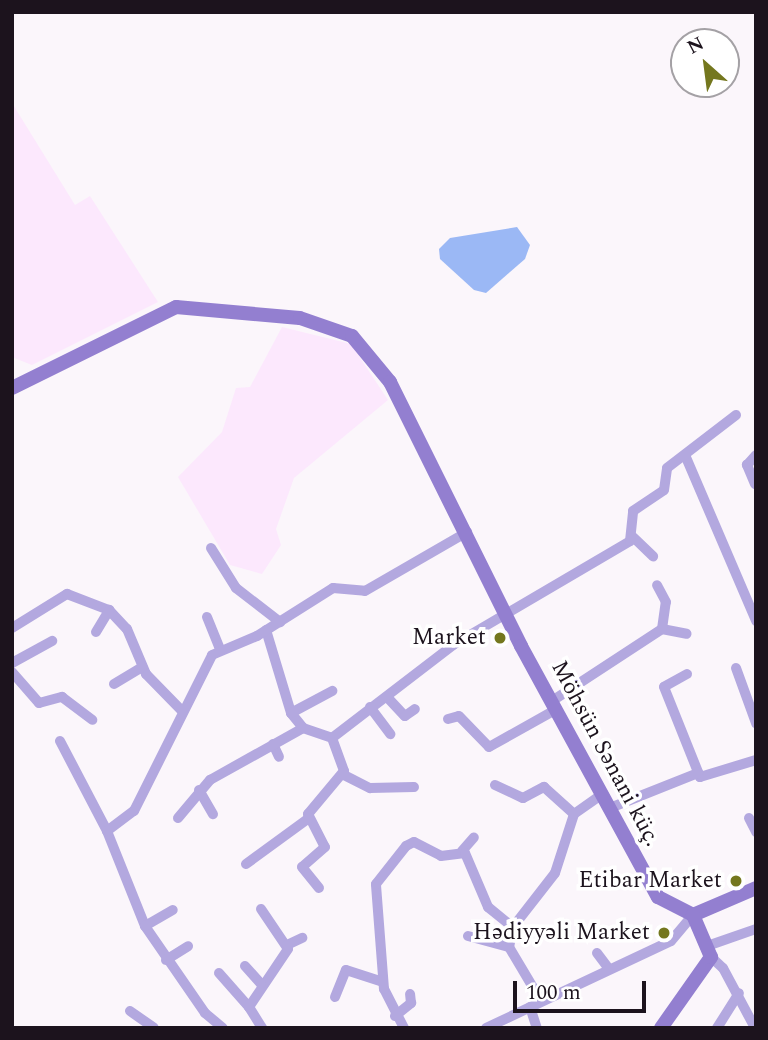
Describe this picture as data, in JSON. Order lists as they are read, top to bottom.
{
  "streets": {
    "street": ["Möhsün Sənani küç."]
  },
  "places": ["Market", "Etibar Market", "Hədiyyəli Market"],
  "scale_bar": "100 m",
  "north": "top left"
}
